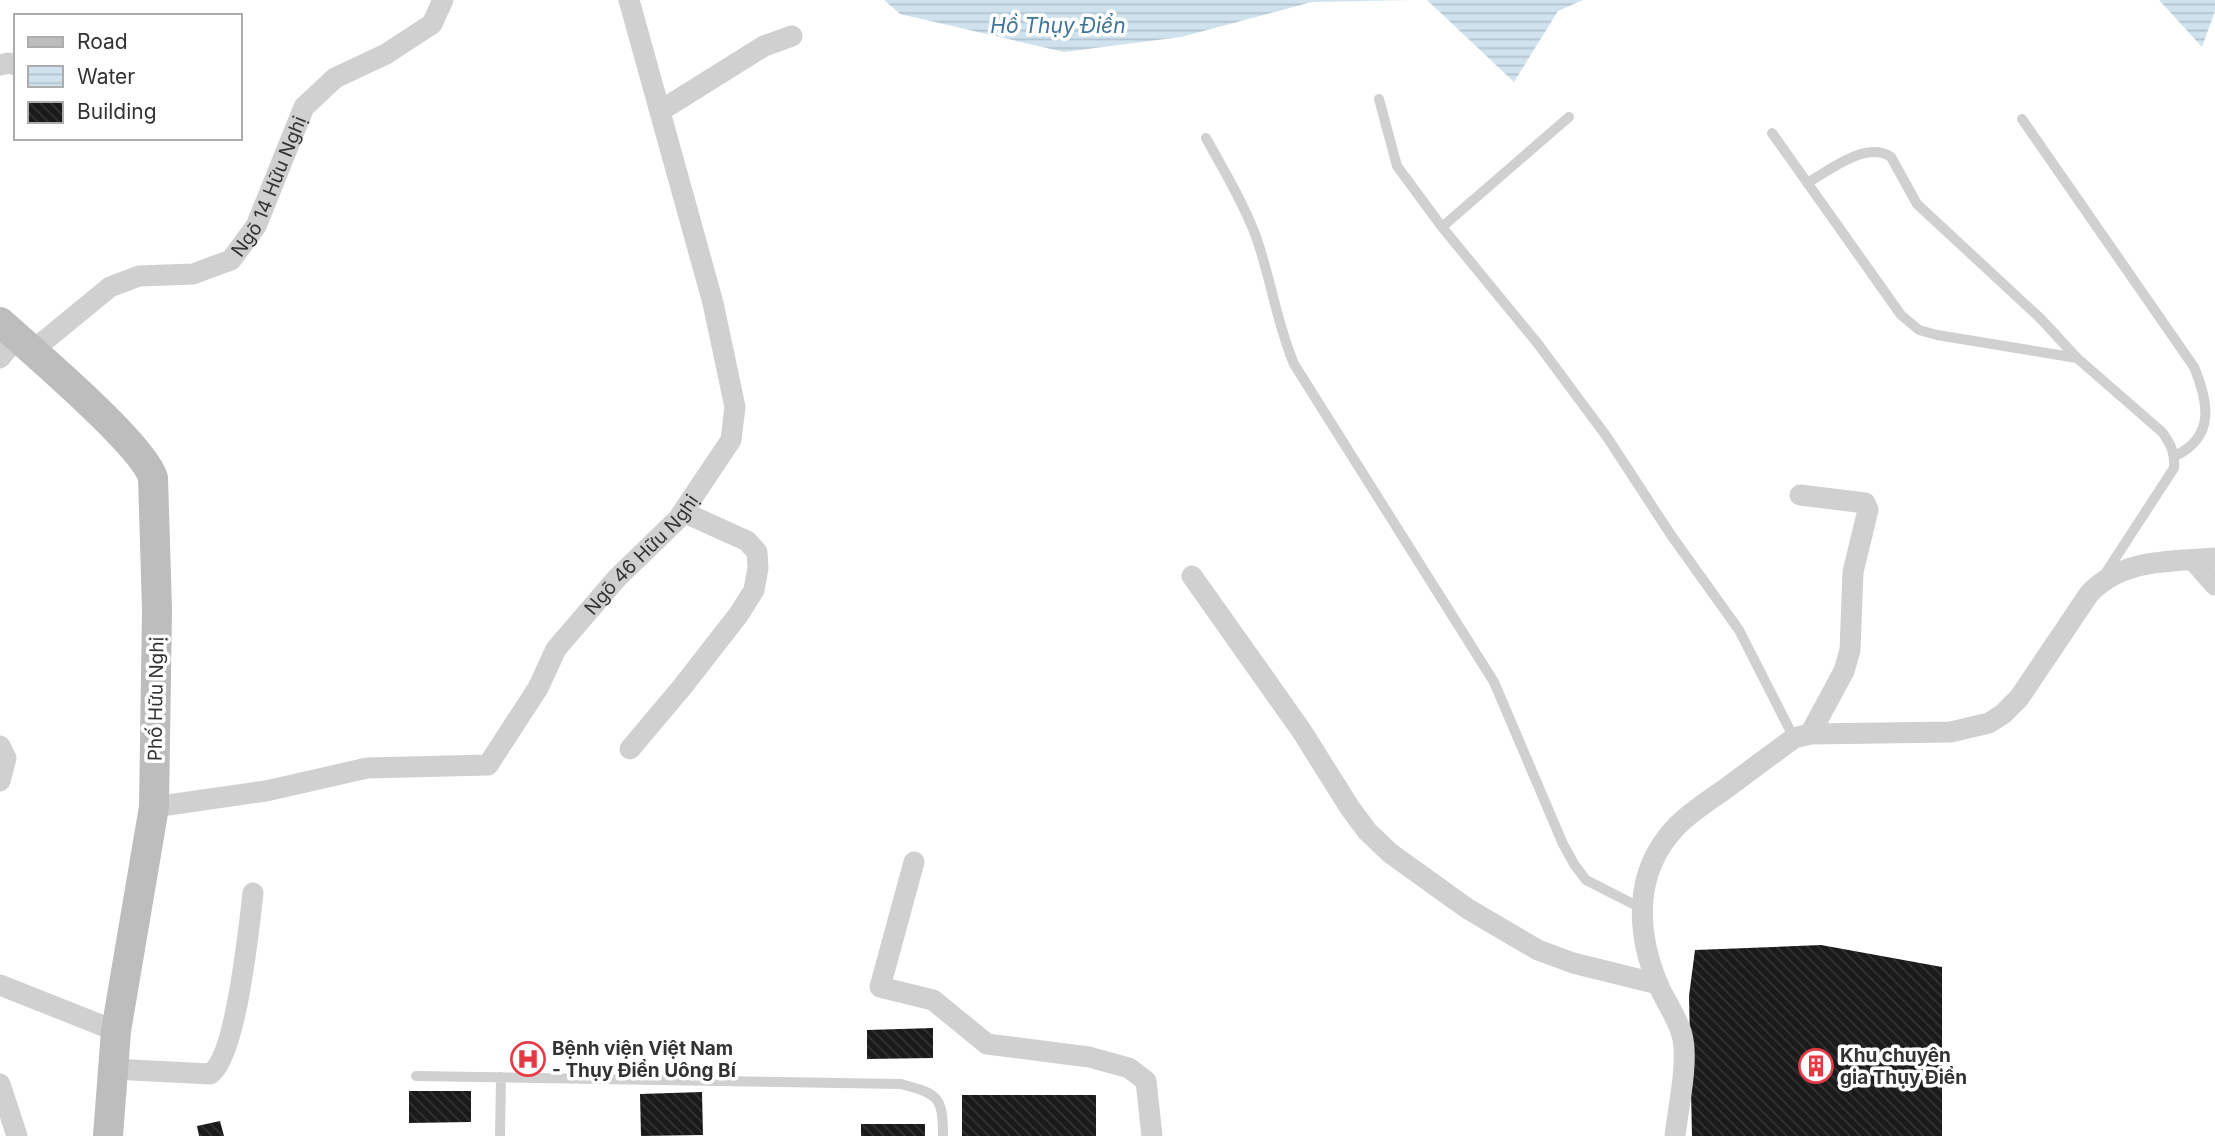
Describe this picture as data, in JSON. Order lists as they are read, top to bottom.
{
  "streets": {
    "main road": ["Phố Hữu Nghị"],
    "street": ["Ngõ 14 Hữu Nghị", "Ngõ 46 Hữu Nghị"]
  },
  "crossings": [
    ["Ngõ 14 Hữu Nghị", "Phố Hữu Nghị"],
    ["Ngõ 46 Hữu Nghị", "Phố Hữu Nghị"]
  ],
  "water": ["Hồ Thụy Điển"],
  "places": {
    "hospital": ["Bệnh viện Việt Nam - Thụy Điển Uông Bí"],
    "building": ["Khu chuyên gia Thụy Điển"]
  },
  "legend": ["Road", "Water", "Building"]
}
